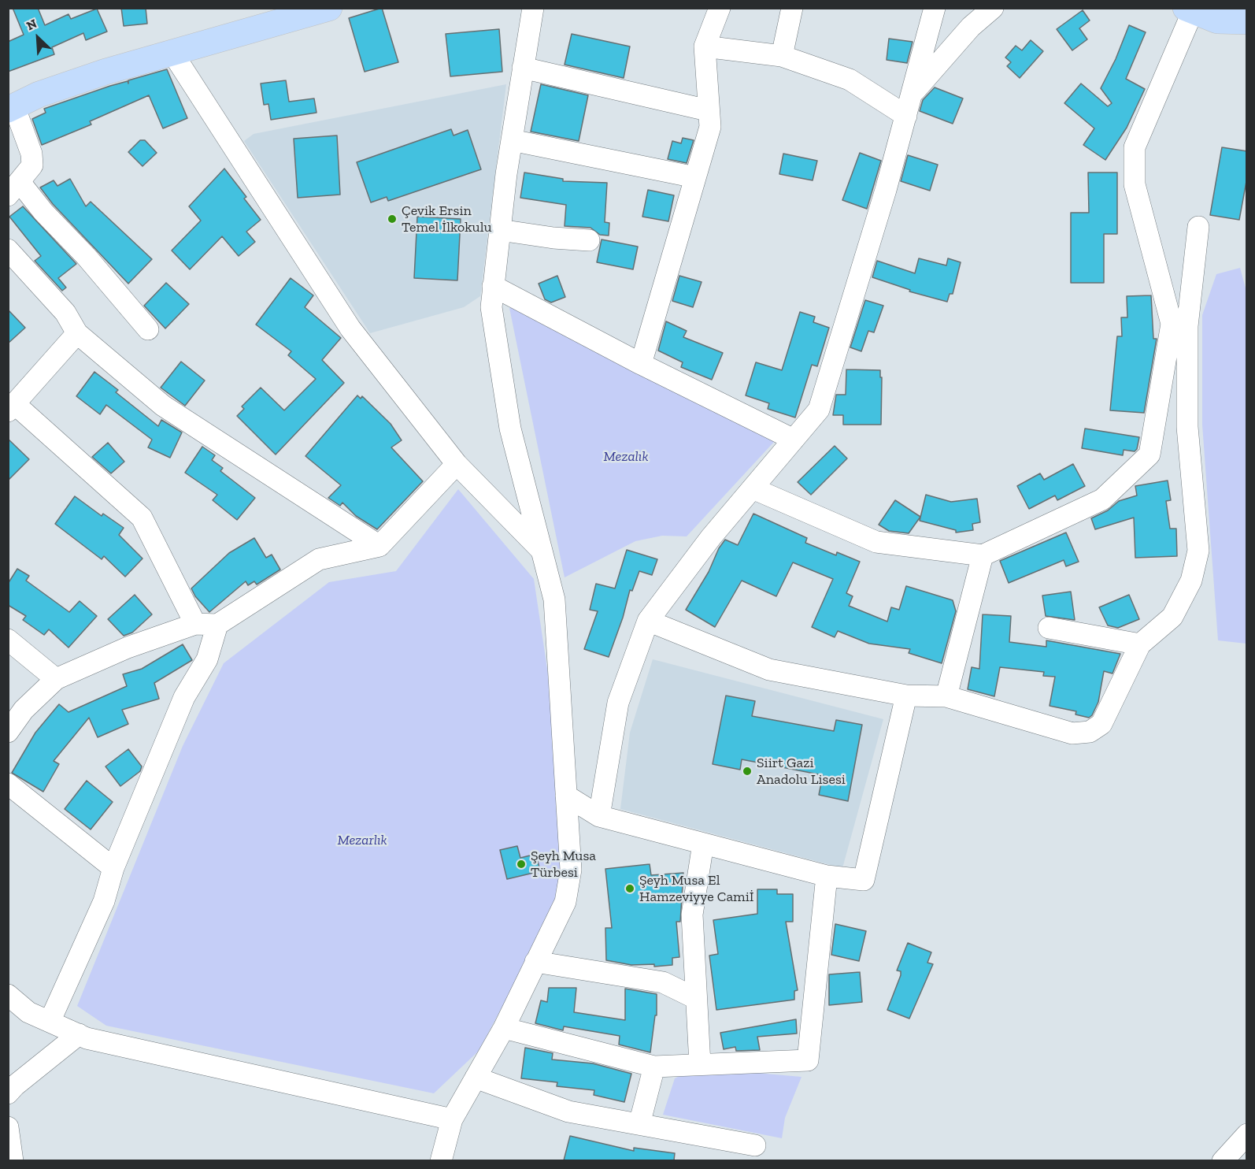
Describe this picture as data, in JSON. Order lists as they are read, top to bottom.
{
  "parks": ["Mezalık", "Mezarlık"],
  "places": [
    "Çevik Ersin Temel İlkokulu",
    "Siirt Gazi Anadolu Lisesi",
    "Şeyh Musa Türbesi",
    "Şeyh Musa El Hamzeviyye Camiİ"
  ],
  "north": "top left"
}
